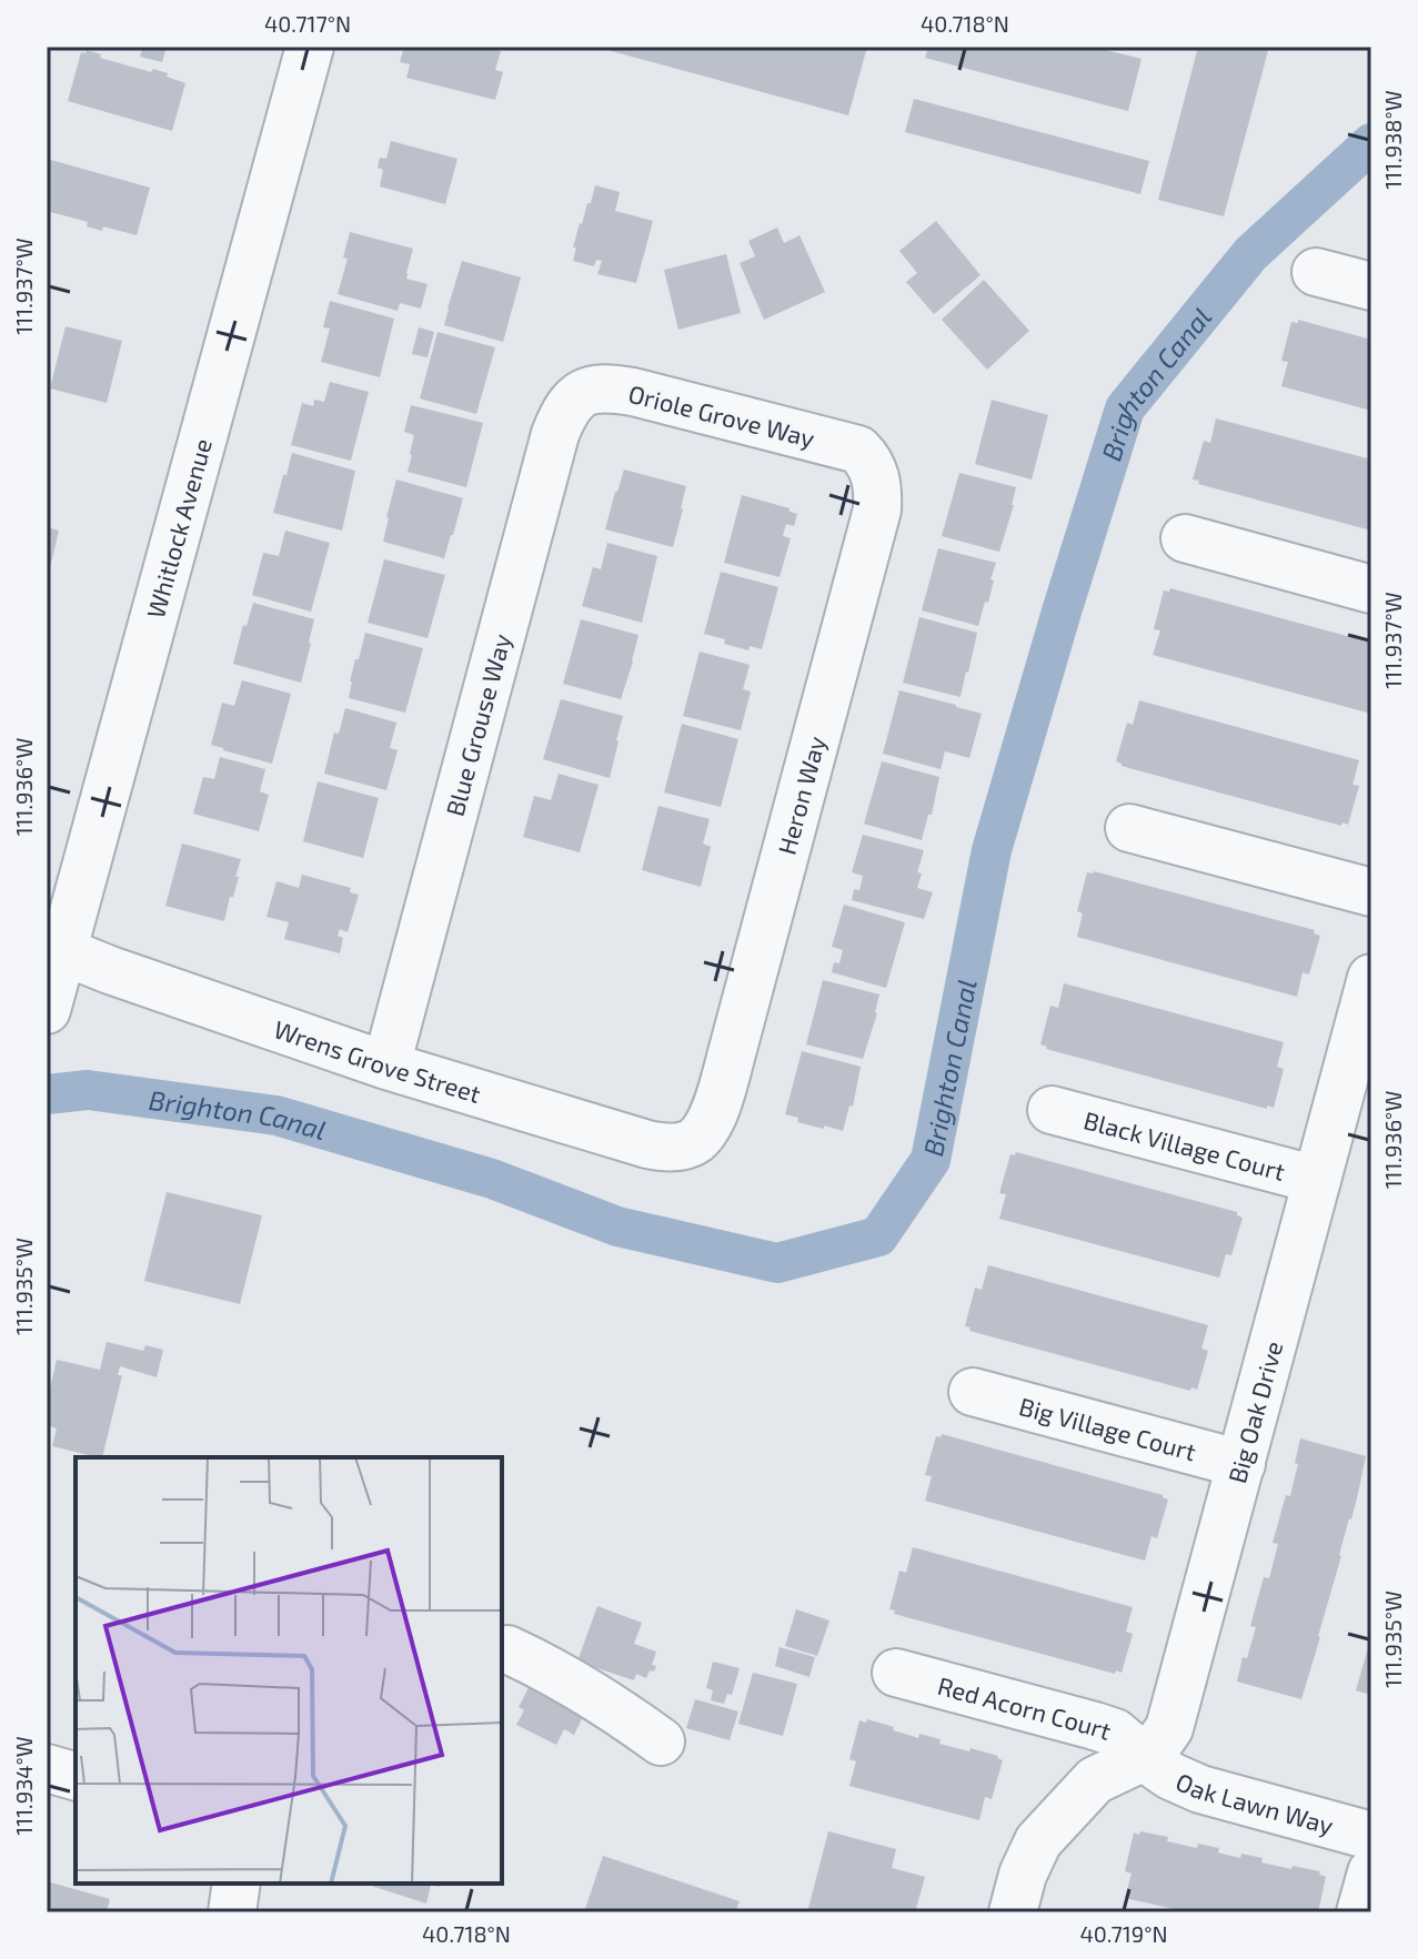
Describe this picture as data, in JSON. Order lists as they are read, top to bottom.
{
  "streets": {
    "street": [
      "Oriole Grove Way",
      "Whitlock Avenue",
      "Blue Grouse Way",
      "Heron Way",
      "Wrens Grove Street",
      "Black Village Court",
      "Big Oak Drive",
      "Big Village Court",
      "Red Acorn Court",
      "Oak Lawn Way"
    ]
  },
  "crossings": [
    ["Oriole Grove Way", "Blue Grouse Way"],
    ["Oriole Grove Way", "Heron Way"],
    ["Whitlock Avenue", "Wrens Grove Street"],
    ["Blue Grouse Way", "Wrens Grove Street"],
    ["Heron Way", "Wrens Grove Street"],
    ["Black Village Court", "Big Oak Drive"],
    ["Big Oak Drive", "Big Village Court"],
    ["Big Oak Drive", "Red Acorn Court"],
    ["Big Oak Drive", "Oak Lawn Way"],
    ["Red Acorn Court", "Oak Lawn Way"]
  ],
  "water": ["Brighton Canal"],
  "coordinates": [
    "40.717°N",
    "40.718°N",
    "111.938°W",
    "111.937°W",
    "111.936°W",
    "111.935°W",
    "111.934°W",
    "40.719°N"
  ]
}
